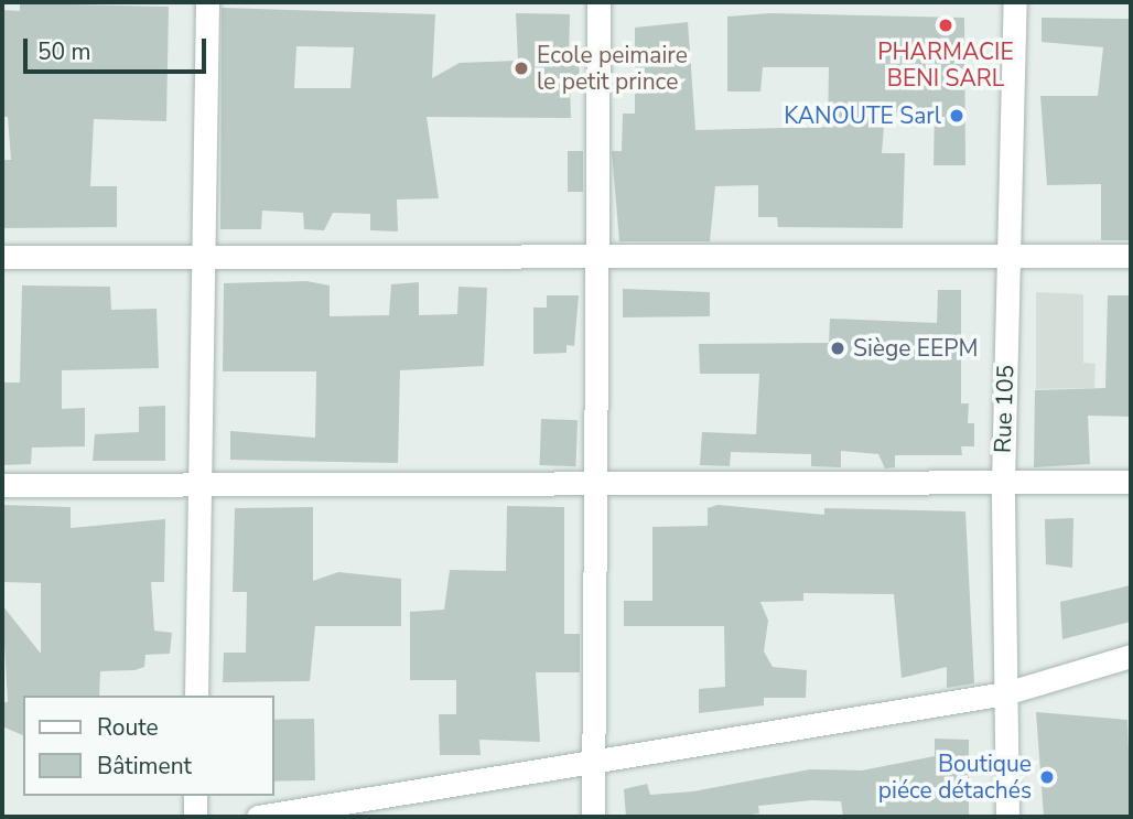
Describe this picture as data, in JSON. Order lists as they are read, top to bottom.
{
  "streets": {
    "street": ["Rue 105"]
  },
  "places": [
    "PHARMACIE BENI SARL",
    "Ecole peimaire le petit prince",
    "KANOUTE Sarl",
    "Siège EEPM",
    "Boutique piéce détachés"
  ],
  "legend": ["Route", "Bâtiment"],
  "scale_bar": "50 m"
}
